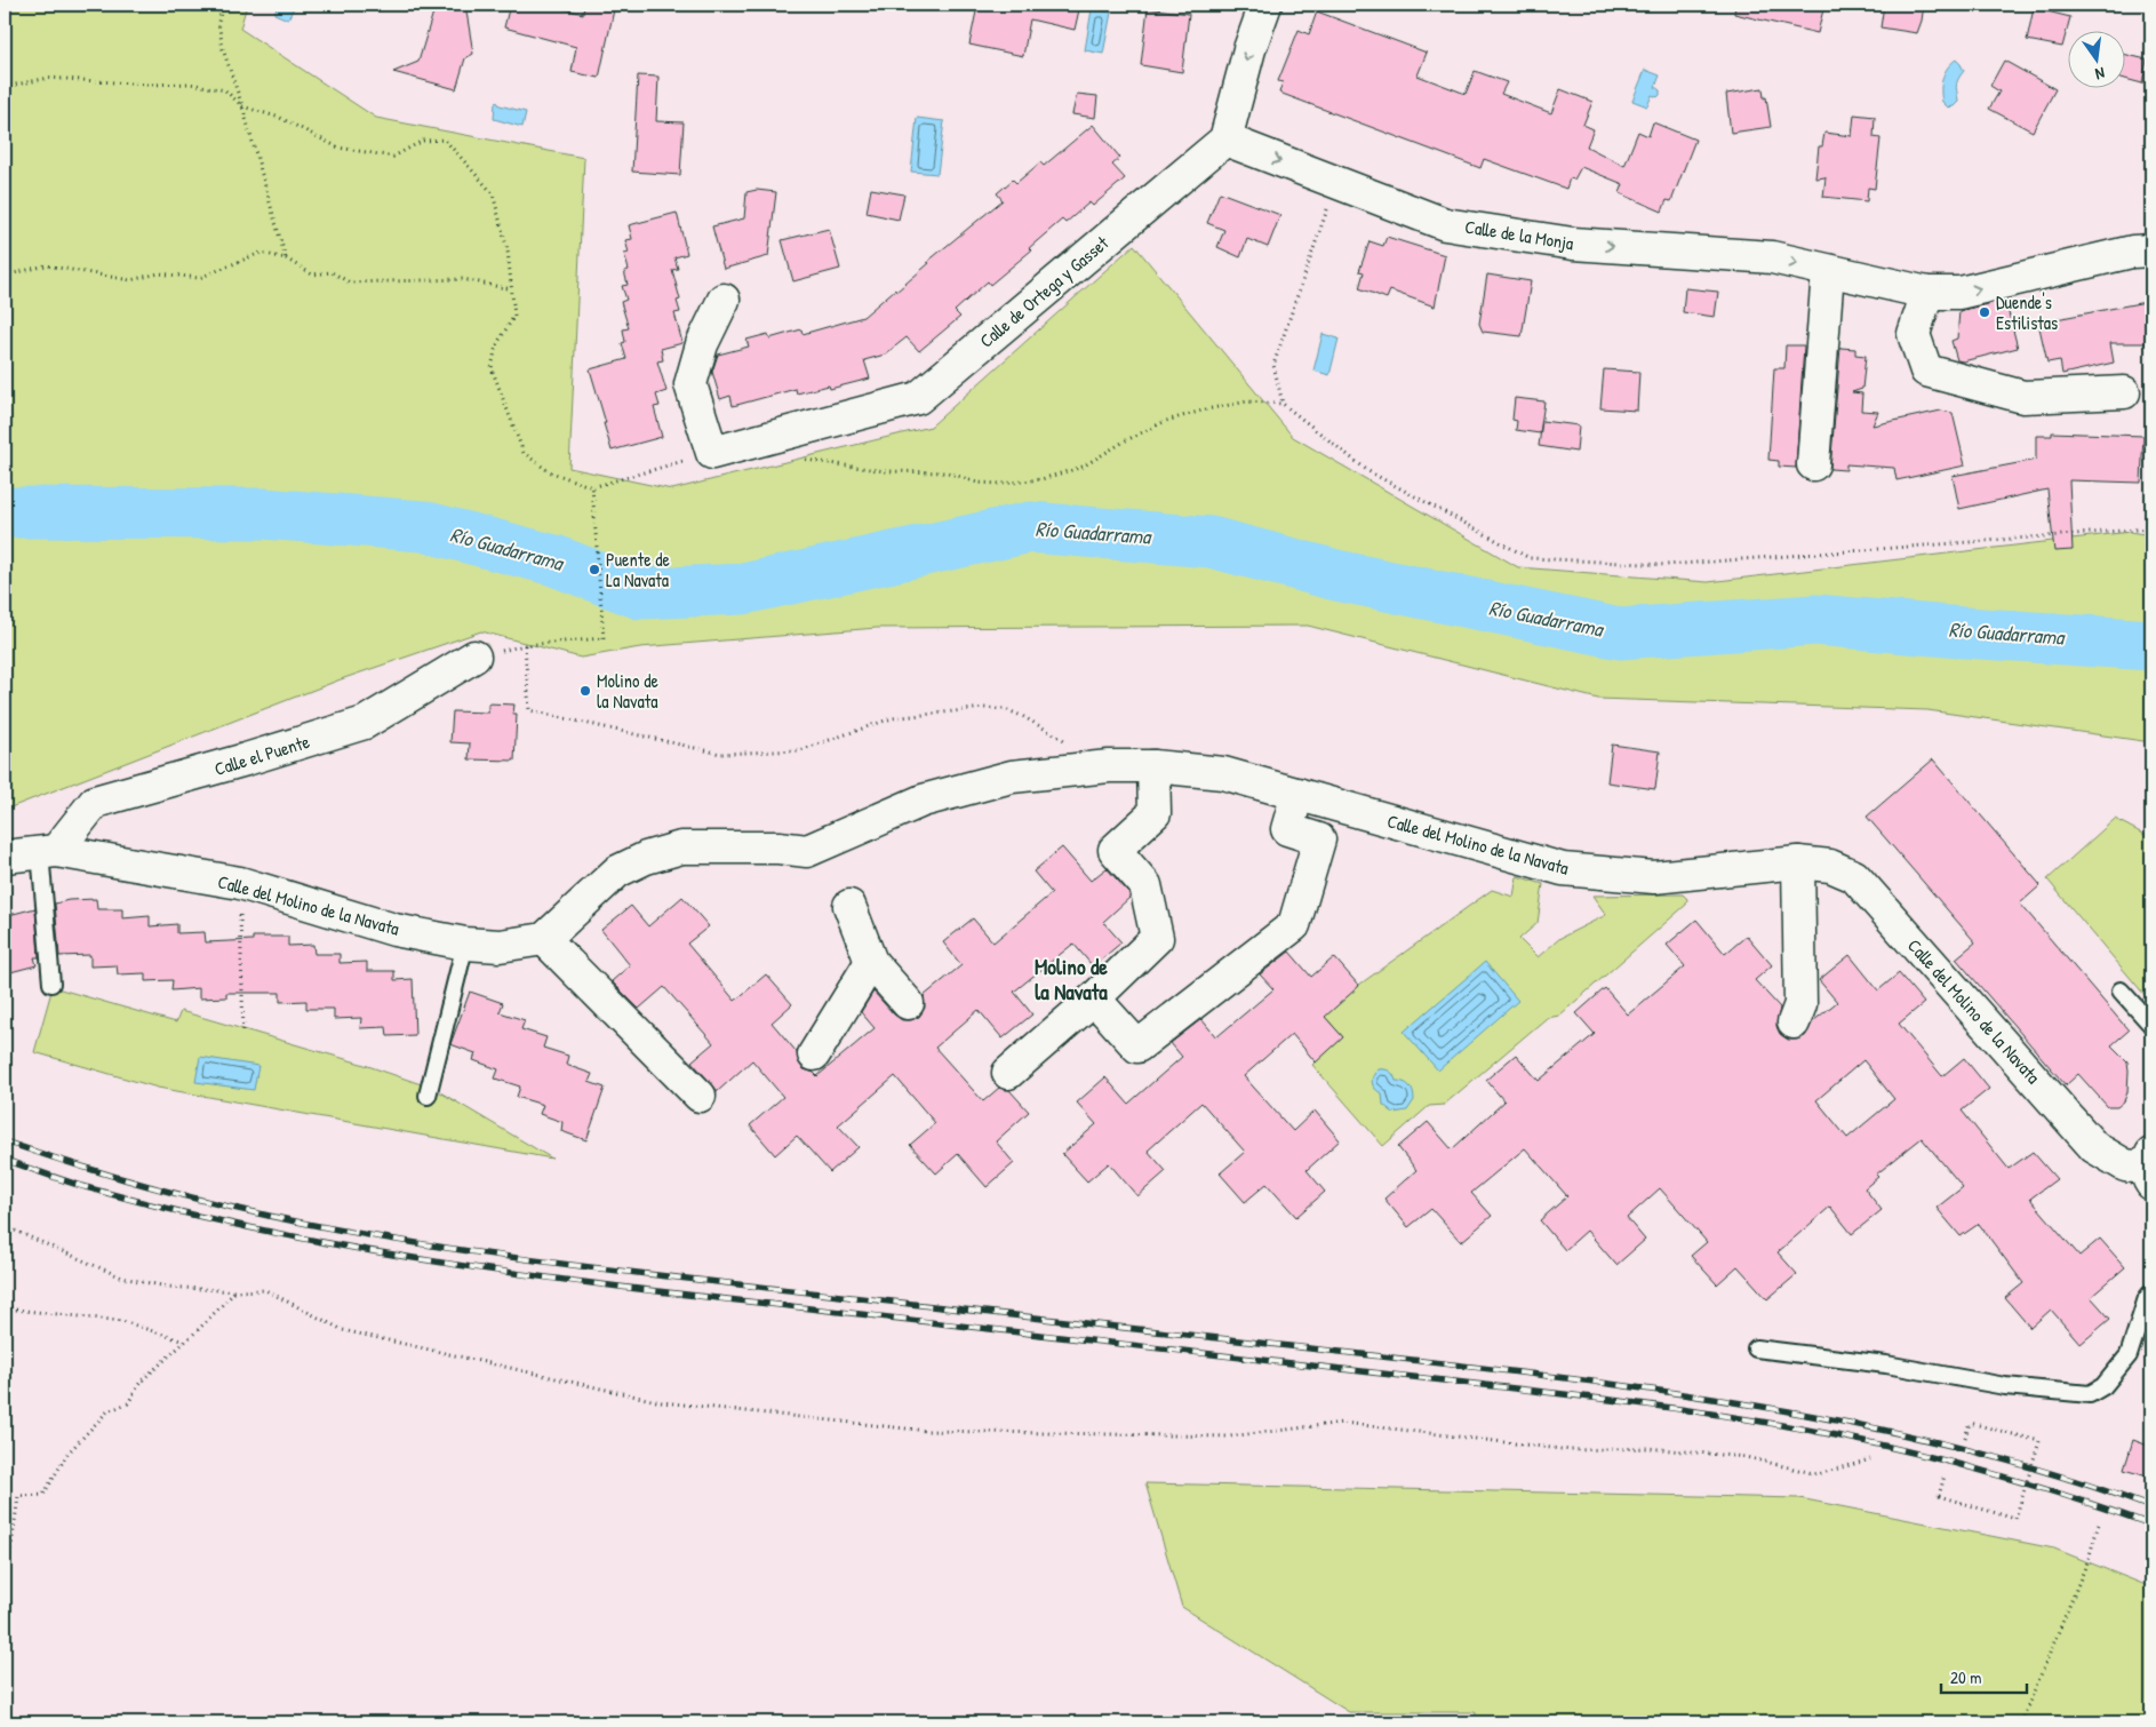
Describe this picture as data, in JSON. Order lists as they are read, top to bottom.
{
  "streets": {
    "street": [
      "Calle de la Monja",
      "Calle de Ortega y Gasset",
      "Calle el Puente",
      "Calle del Molino de la Navata"
    ]
  },
  "crossings": [
    ["Calle de la Monja", "Calle de Ortega y Gasset"],
    ["Calle el Puente", "Calle del Molino de la Navata"]
  ],
  "one_way": ["Calle de la Monja"],
  "districts": ["Molino de la Navata"],
  "water": ["Río Guadarrama"],
  "places": ["Duende's Estilistas", "Puente de La Navata", "Molino de la Navata"],
  "scale_bar": "20 m",
  "north": "bottom"
}
